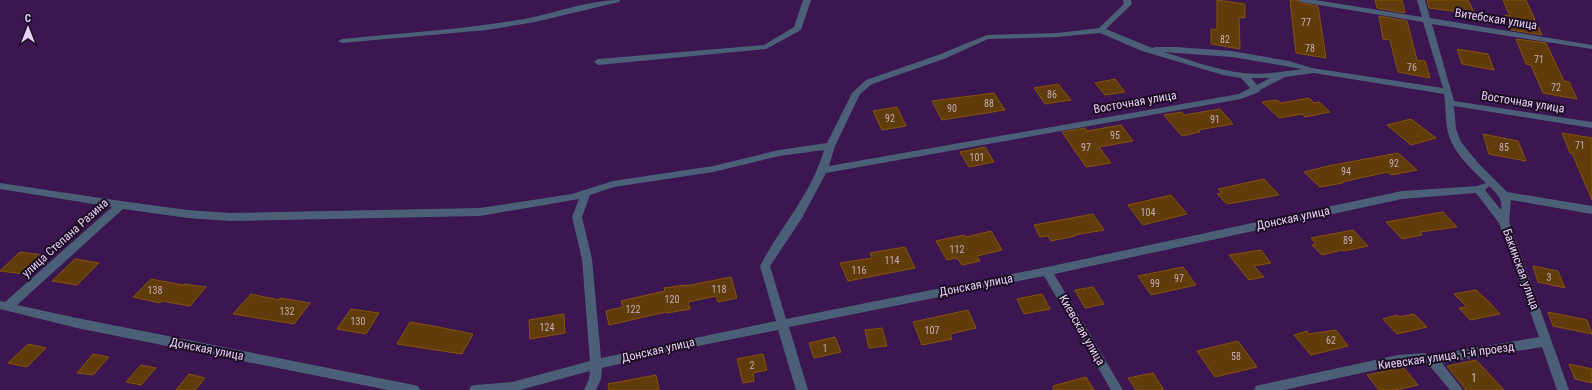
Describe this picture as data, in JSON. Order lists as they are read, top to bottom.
{
  "streets": {
    "street": [
      "Витебская улица",
      "Восточная улица",
      "Донская улица",
      "улица Степана Разина",
      "Бакинская улица",
      "Киевская улица",
      "Киевская улица, 1-й проезд"
    ]
  },
  "crossings": [
    ["Донская улица", "улица Степана Разина"],
    ["Донская улица", "Киевская улица"],
    ["Бакинская улица", "Киевская улица, 1-й проезд"]
  ],
  "house_numbers": [
    "77",
    "82",
    "78",
    "71",
    "76",
    "72",
    "86",
    "88",
    "90",
    "92",
    "91",
    "95",
    "71",
    "97",
    "85",
    "101",
    "92",
    "94",
    "104",
    "89",
    "112",
    "114",
    "116",
    "3",
    "97",
    "99",
    "118",
    "138",
    "120",
    "122",
    "132",
    "130",
    "124",
    "107",
    "62",
    "1",
    "58",
    "2",
    "1"
  ],
  "north": "top"
}
